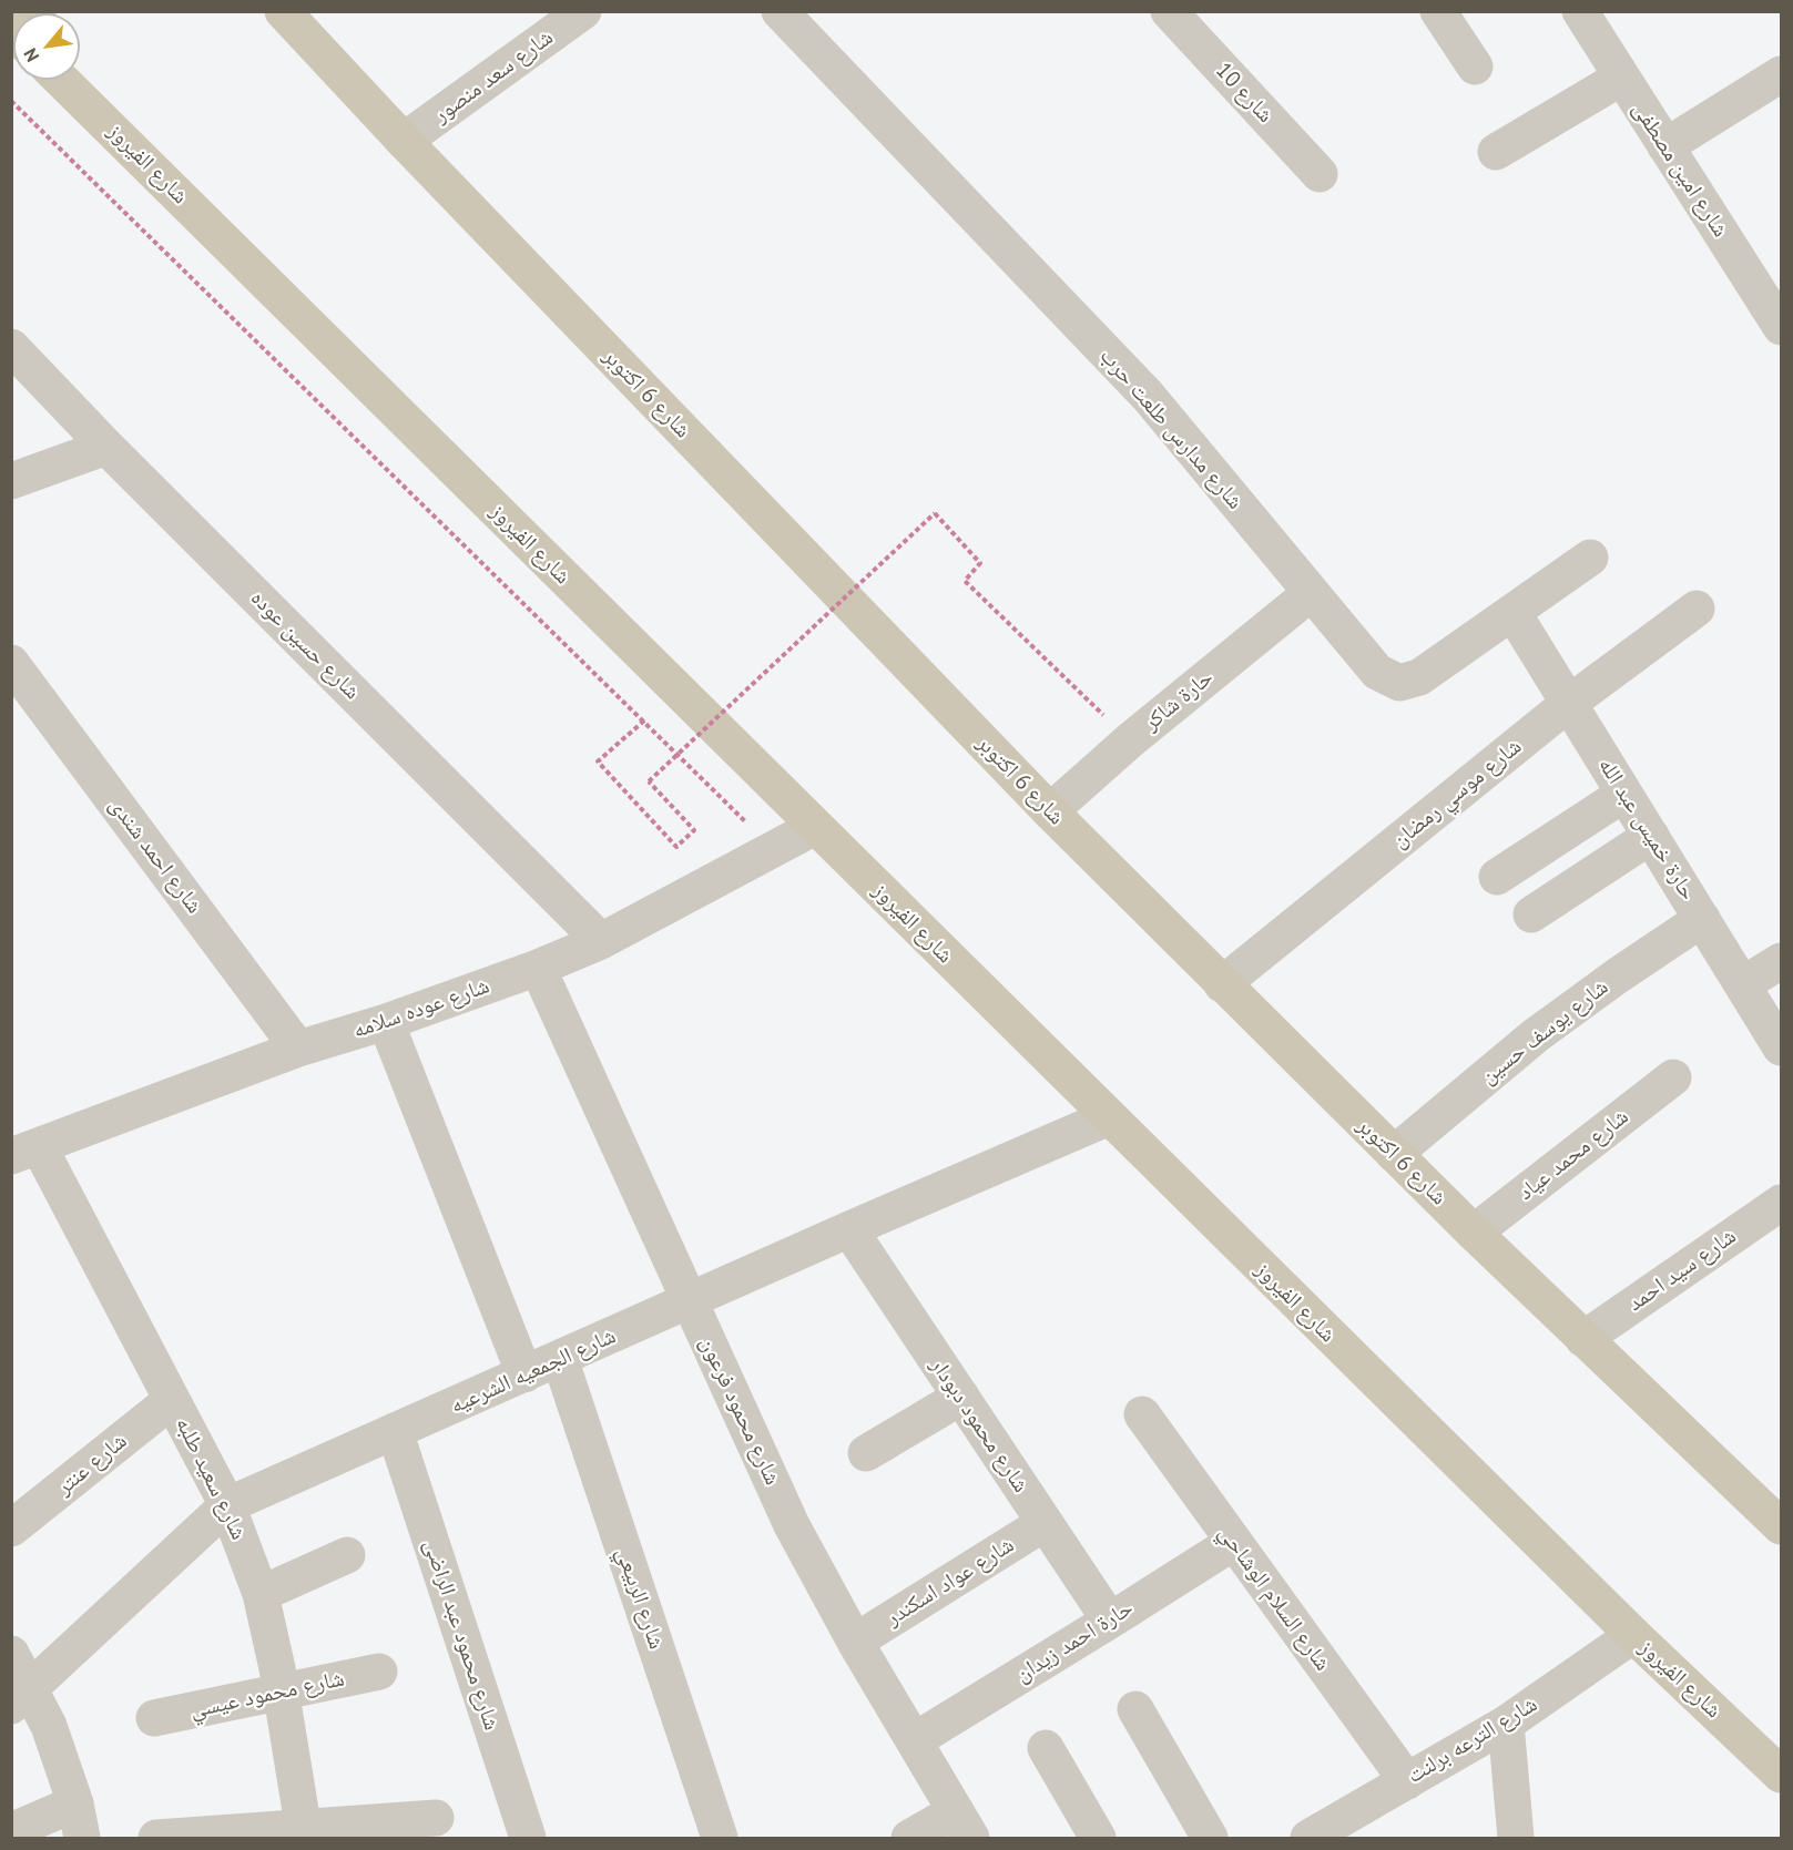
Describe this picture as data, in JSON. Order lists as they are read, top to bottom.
{
  "streets": {
    "main road": ["شارع الفيروز", "شارع 6 اكتوبر"],
    "street": [
      "شارع سعد منصور",
      "شارع 10",
      "شارع امين مصطفى",
      "شارع مدارس طلعت حرب",
      "شارع حسين عوده",
      "حارة شاكر",
      "شارع موسي رمضان",
      "حارة خميس عبد الله",
      "شارع احمد شندى",
      "شارع عوده سلامه",
      "شارع يوسف حسين",
      "شارع محمد عياد",
      "شارع سيد احمد",
      "شارع الجمعيه الشرعيه",
      "شارع محمود فرعون",
      "شارع محمود دبودار",
      "شارع عنتر",
      "شارع سعيد طلبه",
      "شارع عواد اسكندر",
      "شارع الربيعي",
      "شارع السلام الوشاحي",
      "شارع محمود عبد الراضى",
      "حارة احمد زيدان",
      "شارع محمود عيسي",
      "شارع الترعه برلنت"
    ]
  },
  "crossings": [
    ["شارع سعد منصور", "شارع 6 اكتوبر"],
    ["شارع الفيروز", "شارع عوده سلامه"],
    ["شارع الفيروز", "شارع الجمعيه الشرعيه"],
    ["شارع الفيروز", "شارع الترعه برلنت"],
    ["شارع 6 اكتوبر", "حارة شاكر"],
    ["شارع 6 اكتوبر", "شارع موسي رمضان"],
    ["شارع 6 اكتوبر", "شارع يوسف حسين"],
    ["شارع 6 اكتوبر", "شارع محمد عياد"],
    ["شارع 6 اكتوبر", "شارع سيد احمد"],
    ["شارع مدارس طلعت حرب", "حارة شاكر"],
    ["شارع مدارس طلعت حرب", "حارة خميس عبد الله"],
    ["شارع حسين عوده", "شارع عوده سلامه"],
    ["شارع موسي رمضان", "حارة خميس عبد الله"],
    ["حارة خميس عبد الله", "شارع يوسف حسين"],
    ["شارع احمد شندى", "شارع عوده سلامه"],
    ["شارع عوده سلامه", "شارع محمود فرعون"],
    ["شارع عوده سلامه", "شارع سعيد طلبه"],
    ["شارع الجمعيه الشرعيه", "شارع محمود فرعون"],
    ["شارع الجمعيه الشرعيه", "شارع محمود دبودار"],
    ["شارع الجمعيه الشرعيه", "شارع سعيد طلبه"],
    ["شارع الجمعيه الشرعيه", "شارع الربيعي"],
    ["شارع الجمعيه الشرعيه", "شارع محمود عبد الراضى"],
    ["شارع محمود فرعون", "شارع عواد اسكندر"],
    ["شارع محمود فرعون", "حارة احمد زيدان"],
    ["شارع محمود دبودار", "شارع عواد اسكندر"],
    ["شارع محمود دبودار", "حارة احمد زيدان"],
    ["شارع عنتر", "شارع سعيد طلبه"],
    ["شارع سعيد طلبه", "شارع محمود عيسي"],
    ["شارع السلام الوشاحي", "حارة احمد زيدان"],
    ["شارع السلام الوشاحي", "شارع الترعه برلنت"]
  ],
  "north": "bottom left"
}
